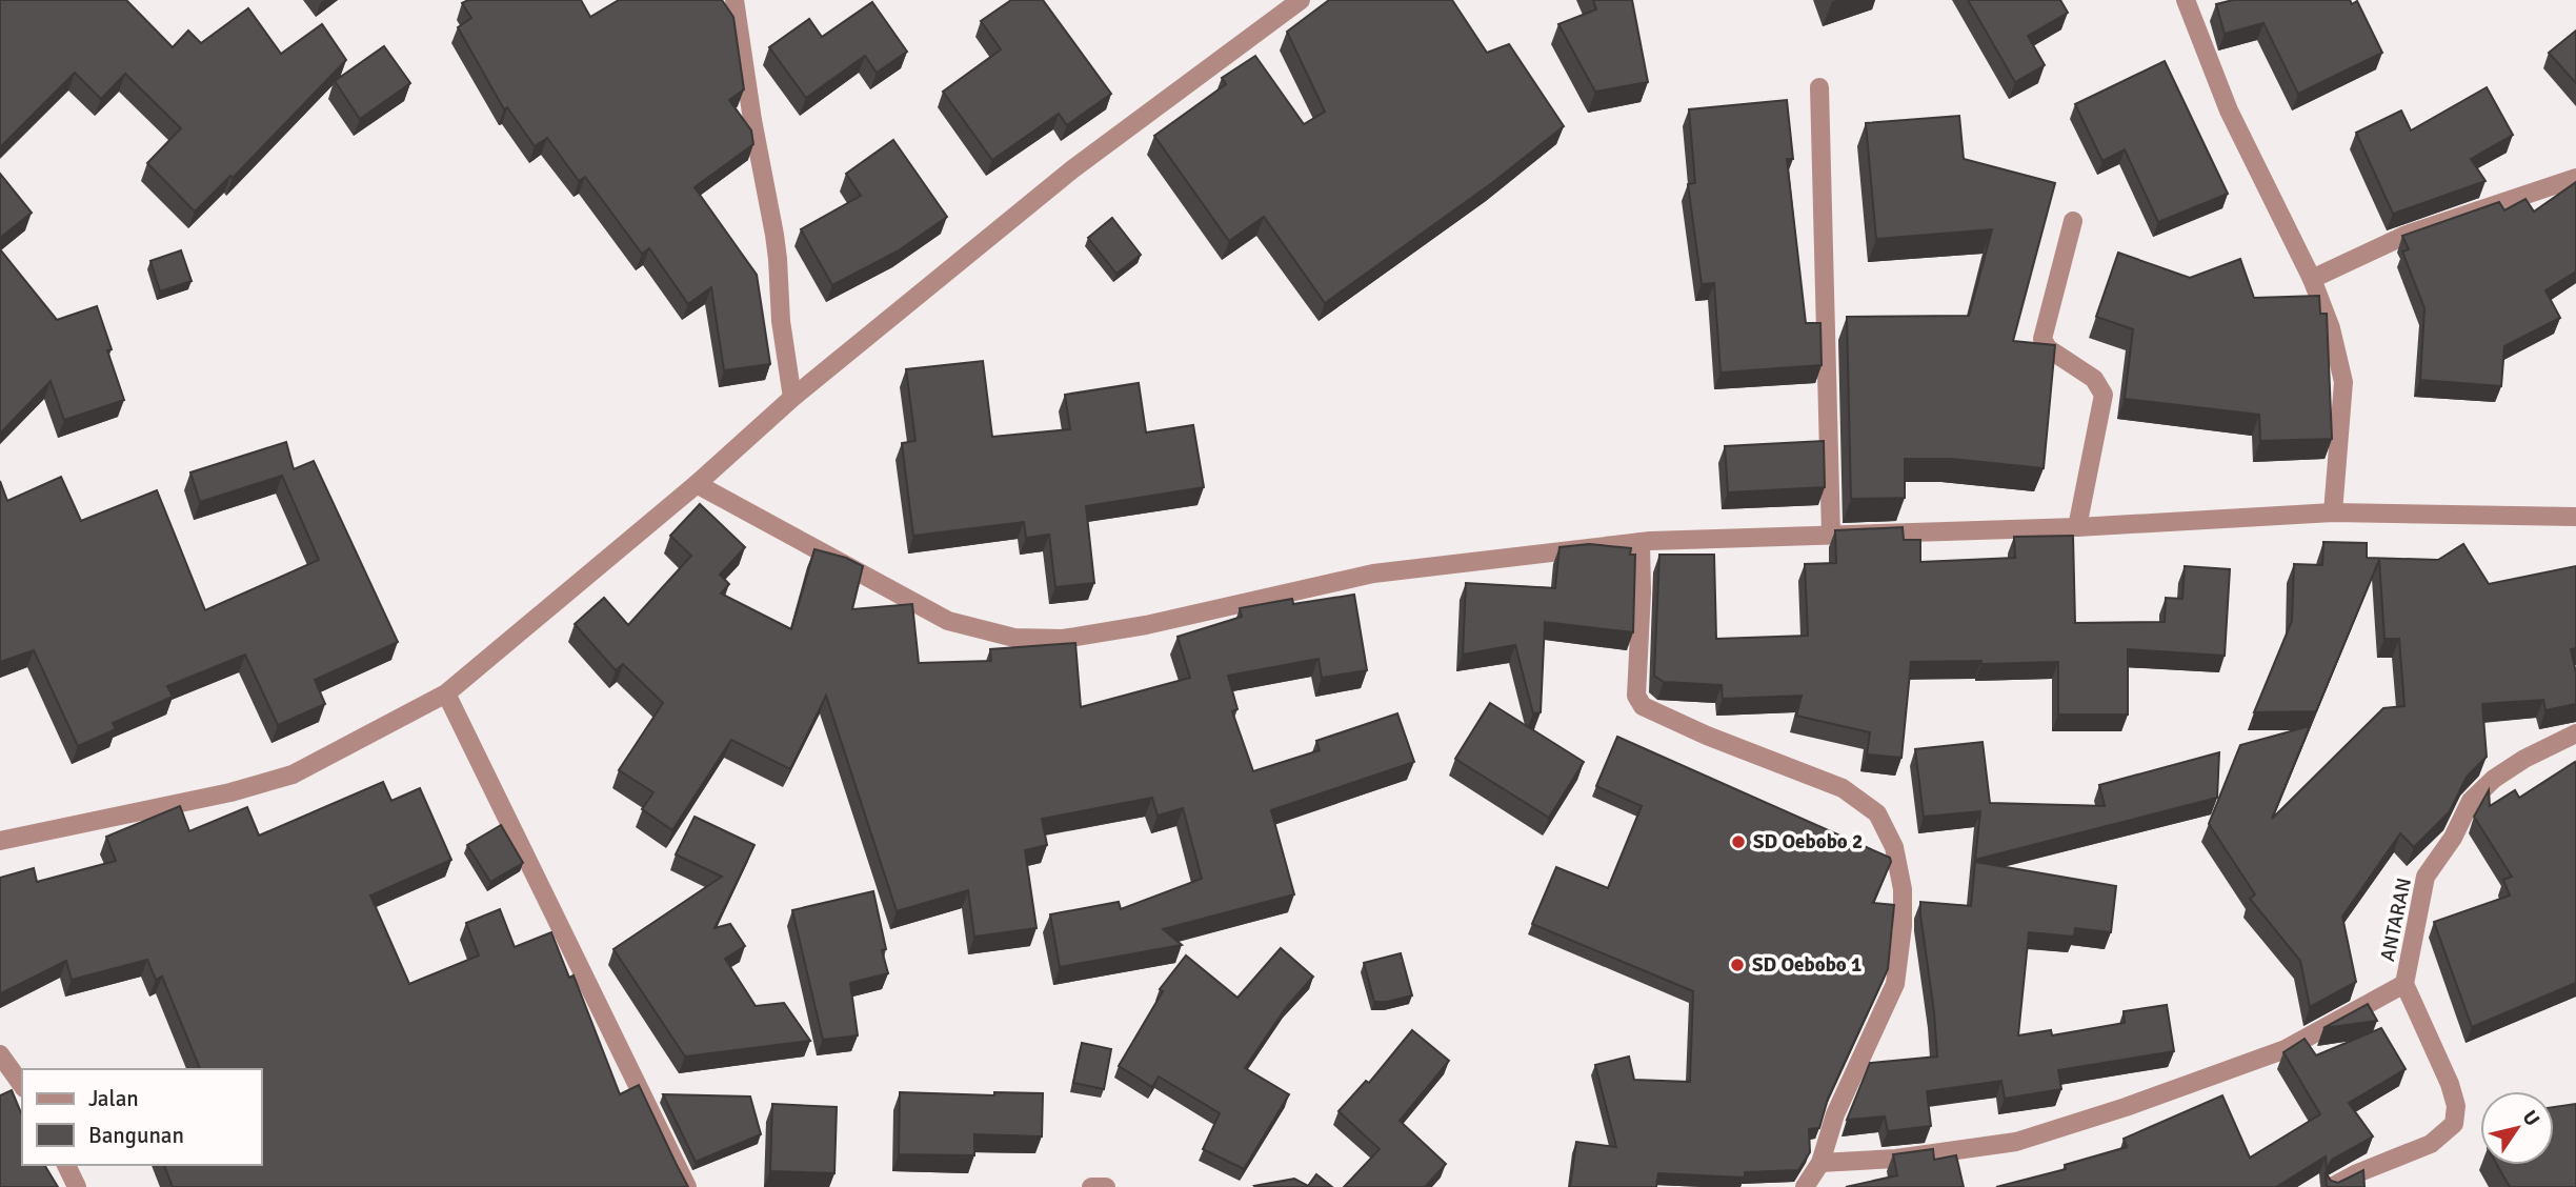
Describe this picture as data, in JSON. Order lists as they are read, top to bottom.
{
  "streets": {
    "street": ["ANTARAN"]
  },
  "places": ["SD Oebobo 2", "SD Oebobo 1"],
  "legend": ["Jalan", "Bangunan"],
  "north": "top right"
}
